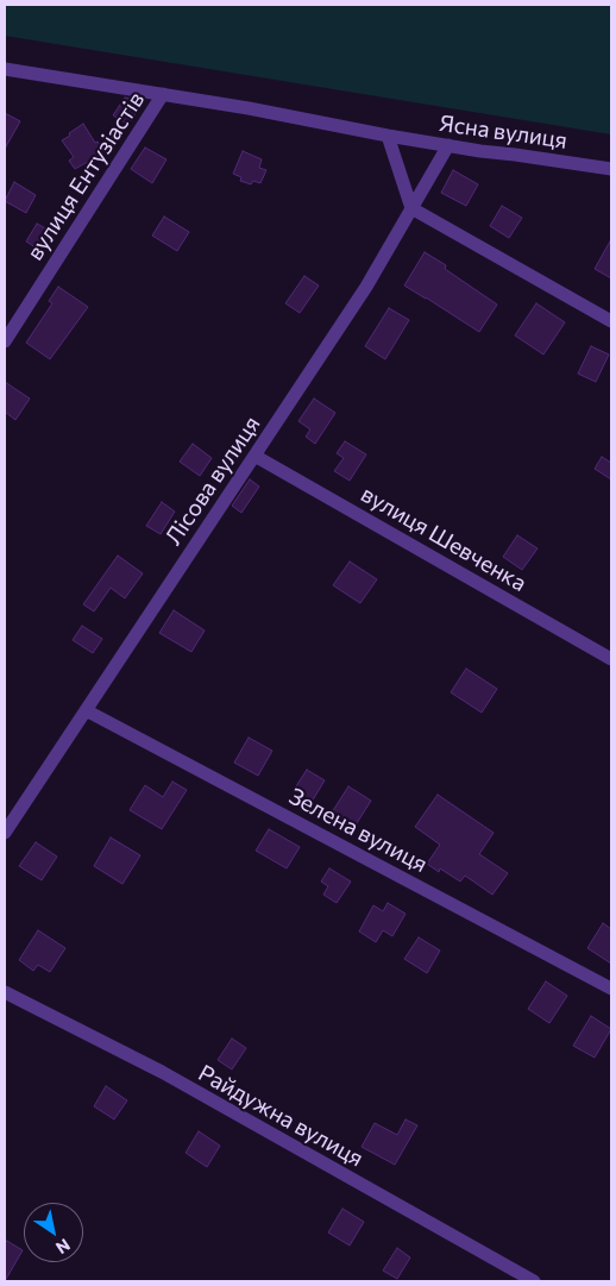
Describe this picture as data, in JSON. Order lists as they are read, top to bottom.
{
  "streets": {
    "street": [
      "Ясна вулиця",
      "вулиця Ентузіастів",
      "Лісова вулиця",
      "вулиця Шевченка",
      "Зелена вулиця",
      "Райдужна вулиця"
    ]
  },
  "crossings": [
    ["Ясна вулиця", "вулиця Ентузіастів"],
    ["Ясна вулиця", "Лісова вулиця"],
    ["Лісова вулиця", "вулиця Шевченка"],
    ["Лісова вулиця", "Зелена вулиця"]
  ],
  "north": "bottom right"
}
